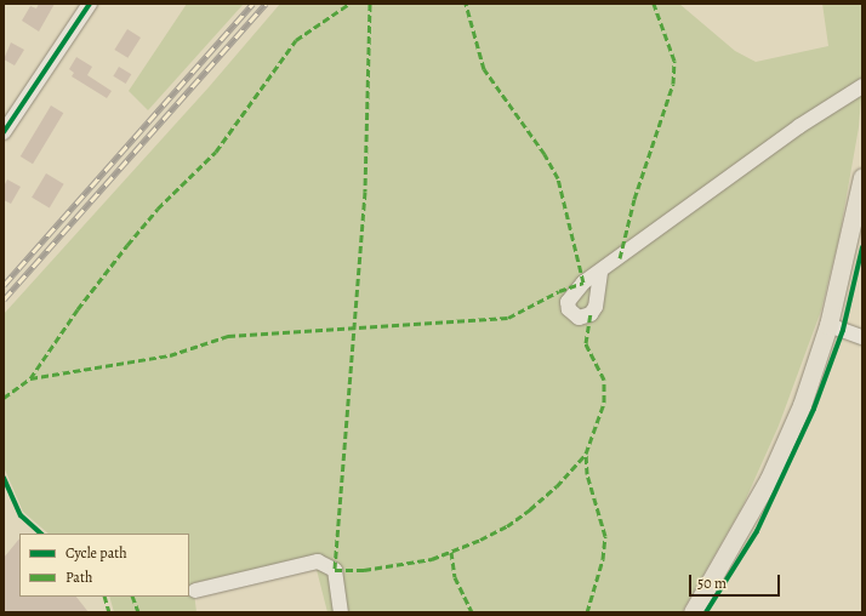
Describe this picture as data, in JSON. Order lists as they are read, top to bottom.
{
  "legend": ["Cycle path", "Path"],
  "scale_bar": "50 m"
}
